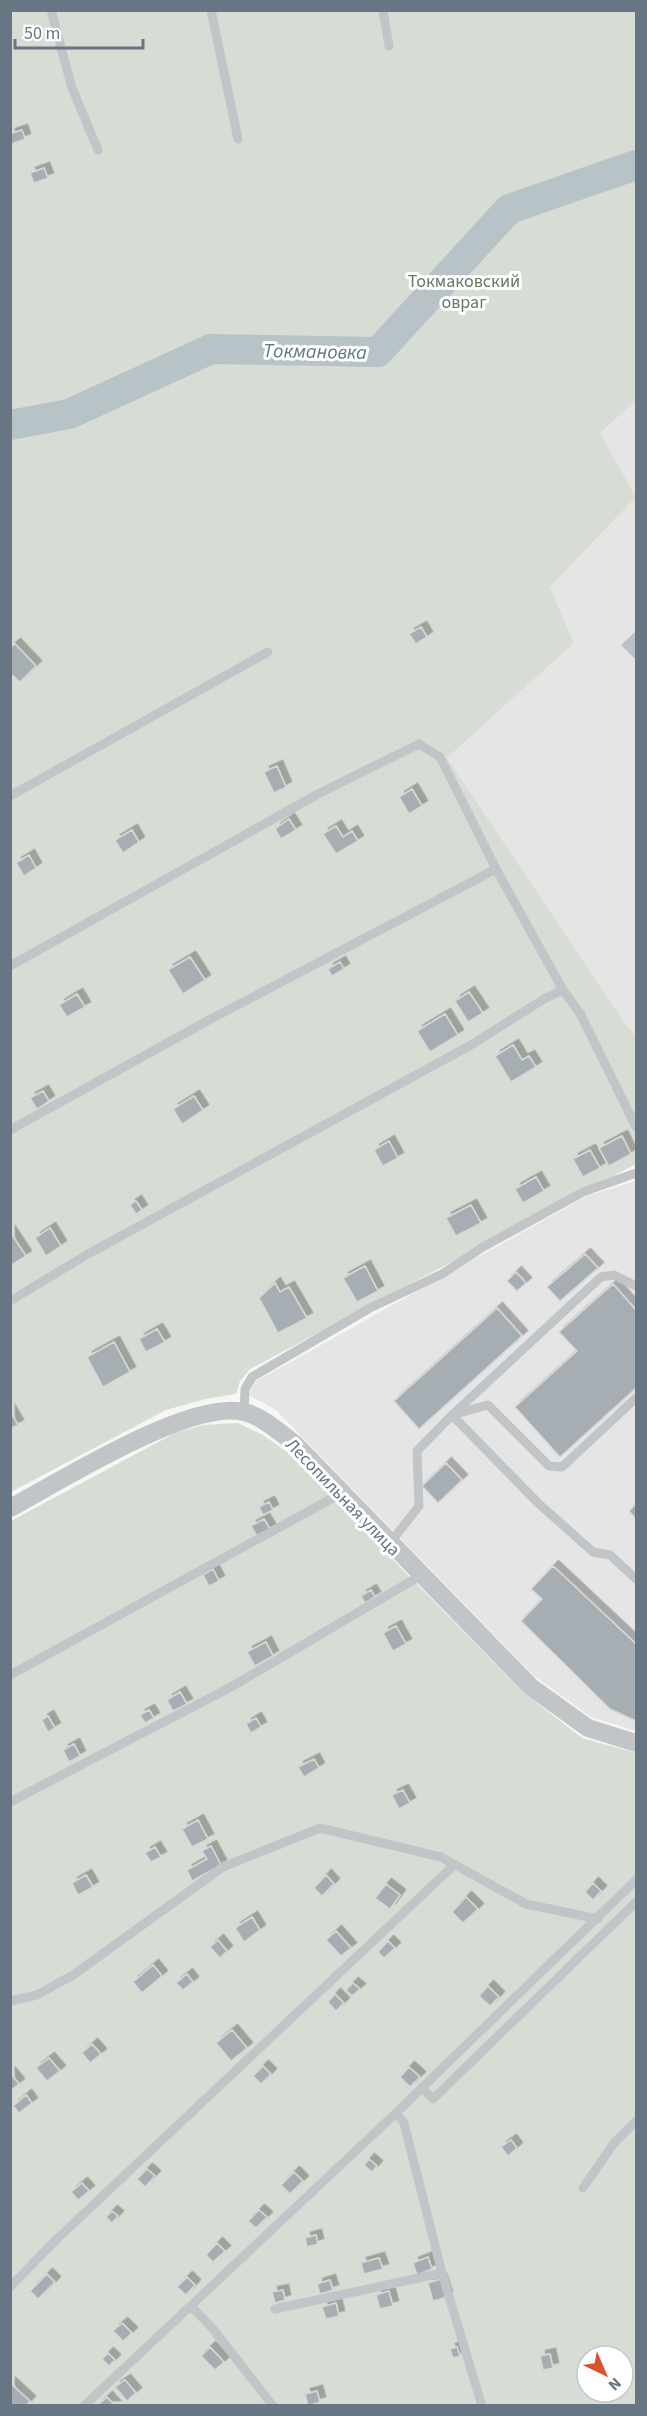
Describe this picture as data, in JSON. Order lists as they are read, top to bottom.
{
  "streets": {
    "street": ["Лесопильная улица"]
  },
  "water": ["Токмановка"],
  "parks": ["Токмаковский овраг"],
  "scale_bar": "50 m",
  "north": "bottom right"
}
